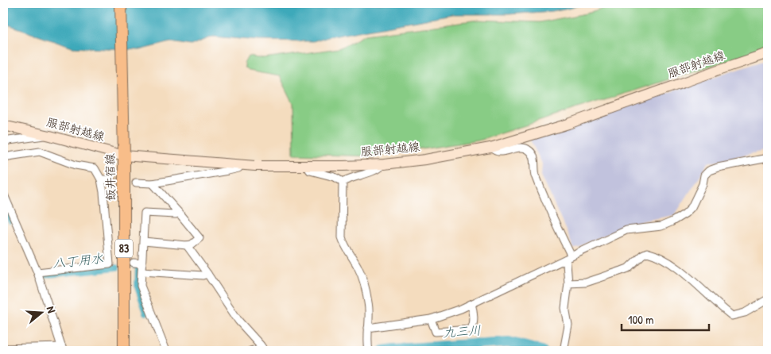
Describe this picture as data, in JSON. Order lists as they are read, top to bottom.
{
  "streets": {
    "main road": ["服部射越線", "飯井宿線", "83"]
  },
  "crossings": [
    ["服部射越線", "飯井宿線"]
  ],
  "water": ["八丁用水", "九三川"],
  "scale_bar": "100 m",
  "north": "right"
}
